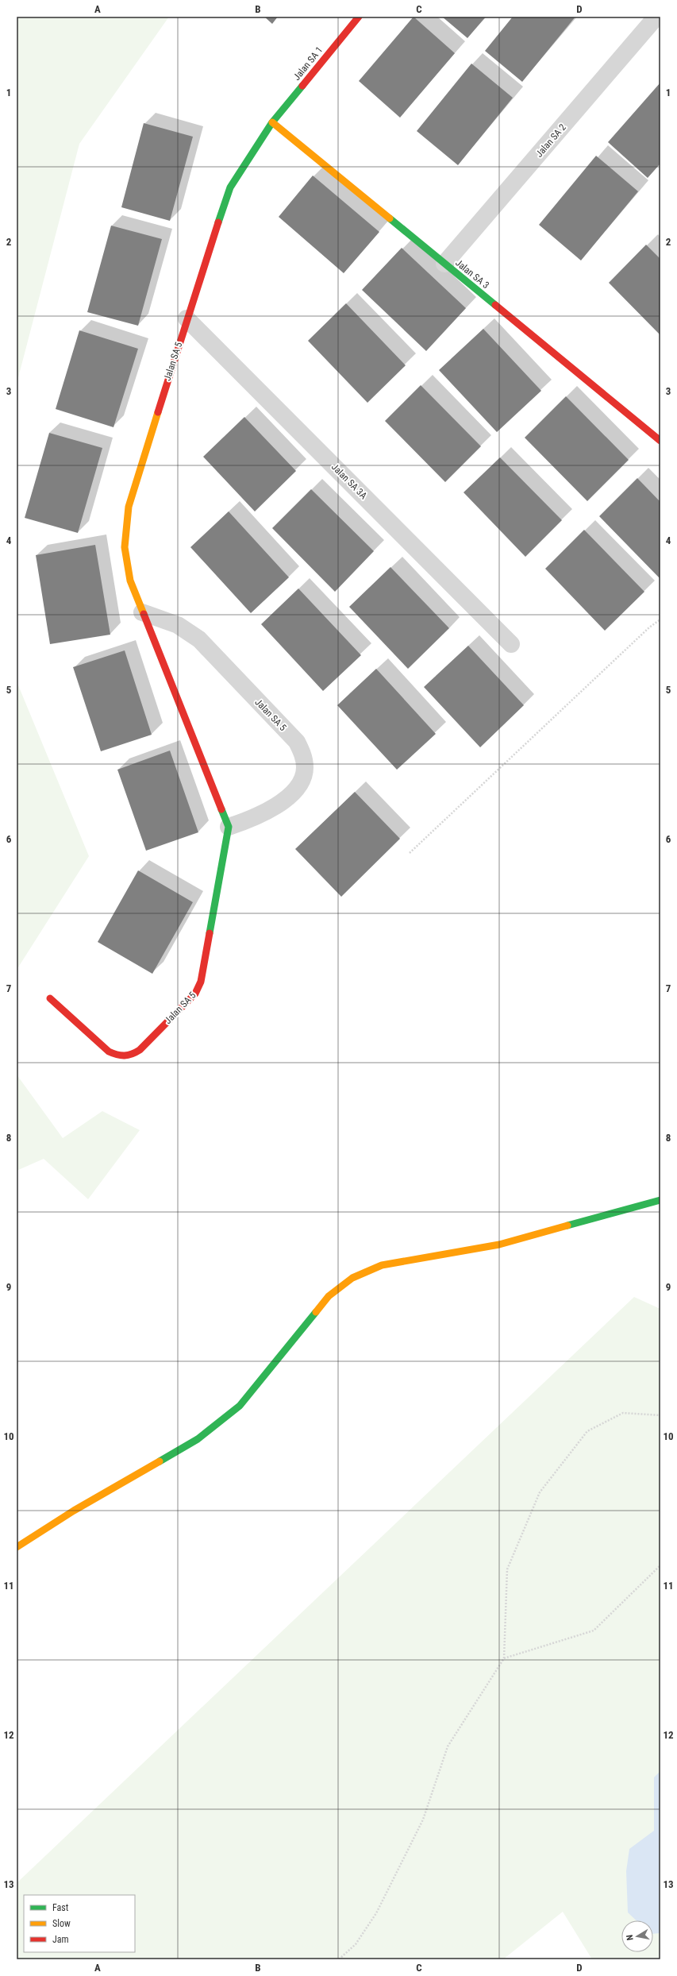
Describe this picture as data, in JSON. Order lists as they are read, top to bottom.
{
  "streets": {
    "street": [
      "Jalan SA 1",
      "Jalan SA 2",
      "Jalan SA 3",
      "Jalan SA 5",
      "Jalan SA 3A"
    ]
  },
  "crossings": [
    ["Jalan SA 1", "Jalan SA 3"],
    ["Jalan SA 1", "Jalan SA 5"],
    ["Jalan SA 2", "Jalan SA 3"],
    ["Jalan SA 3", "Jalan SA 5"],
    ["Jalan SA 5", "Jalan SA 3A"]
  ],
  "legend": ["Fast", "Slow", "Jam"],
  "north": "left",
  "grid": {
    "columns": [
      "A",
      "B",
      "C",
      "D"
    ],
    "rows": [
      "1",
      "2",
      "3",
      "4",
      "5",
      "6",
      "7",
      "8",
      "9",
      "10",
      "11",
      "12",
      "13"
    ]
  }
}
